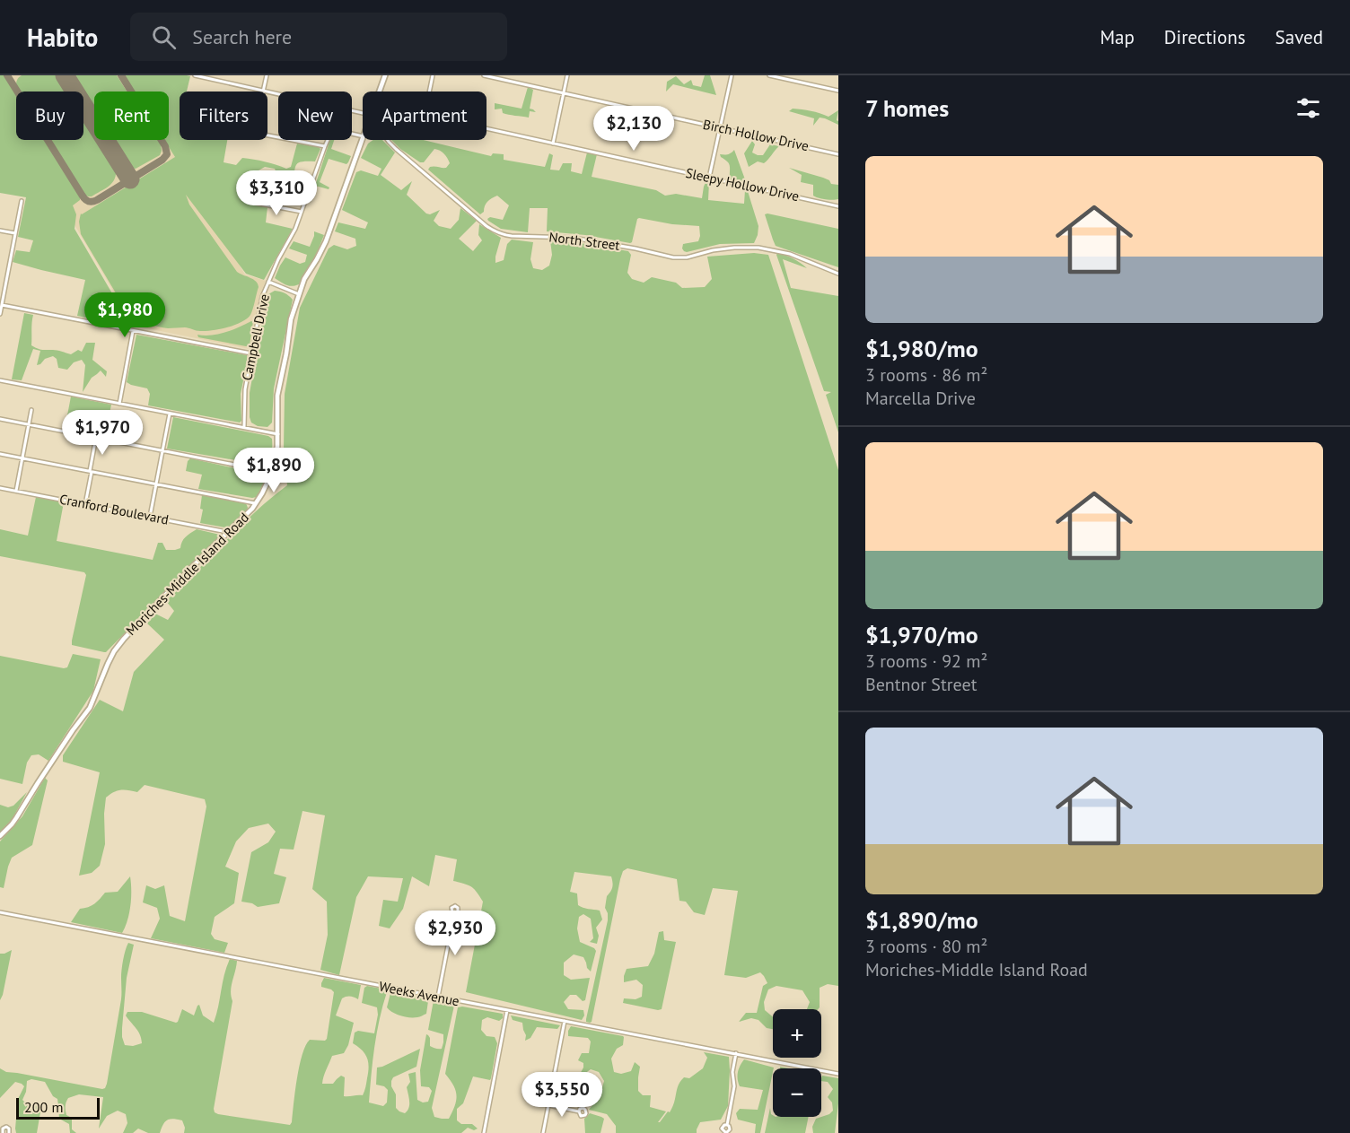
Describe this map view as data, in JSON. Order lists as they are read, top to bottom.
{
  "streets": {
    "main road": ["Moriches-Middle Island Road"],
    "street": [
      "Birch Hollow Drive",
      "Sleepy Hollow Drive",
      "North Street",
      "Campbell Drive",
      "Cranford Boulevard",
      "Weeks Avenue"
    ]
  },
  "crossings": [
    ["Cranford Boulevard", "Moriches-Middle Island Road"]
  ],
  "scale_bar": "200 m",
  "page": {
    "header": "Habito",
    "search": "Search here",
    "nav": ["Map", "Directions", "Saved"],
    "heading": "7 homes",
    "chip": [
      "Buy",
      "Rent",
      "Filters",
      "New",
      "Apartment"
    ],
    "price": [
      "$2,130",
      "$3,310",
      "$1,980",
      "$1,970",
      "$1,890",
      "$2,930",
      "$3,550"
    ],
    "list": [
      {
        "name": "$1,980/mo",
        "note": "3 rooms · 86 m² · Marcella Drive"
      },
      {
        "name": "$1,970/mo",
        "note": "3 rooms · 92 m² · Bentnor Street"
      },
      {
        "name": "$1,890/mo",
        "note": "3 rooms · 80 m² · Moriches-Middle Island Road"
      }
    ],
    "map_buttons": ["+", "−"],
    "scale": "200 m"
  }
}
